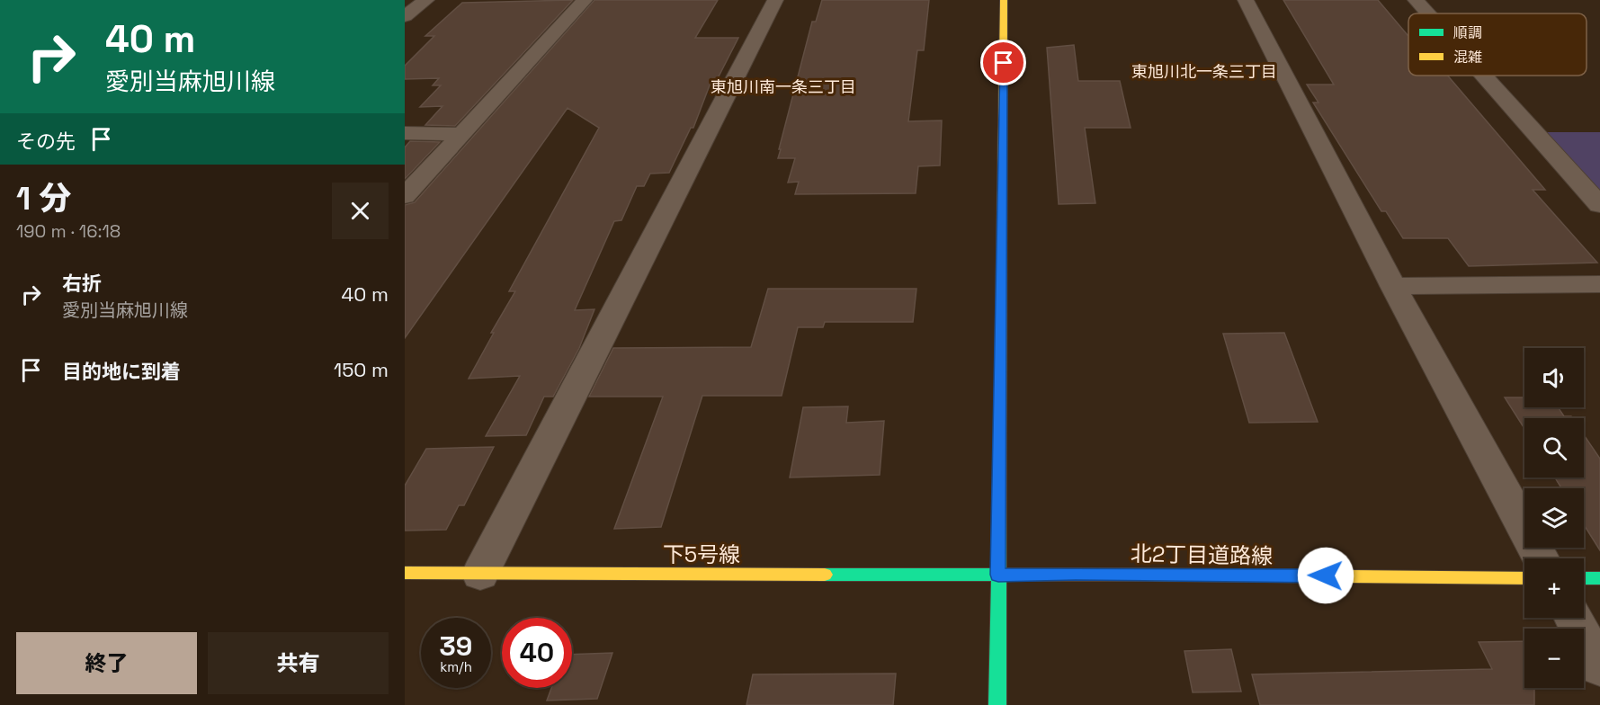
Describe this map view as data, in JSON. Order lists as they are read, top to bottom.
{
  "streets": {
    "main road": ["下5号線", "北2丁目道路線"]
  },
  "crossings": [
    ["下5号線", "北2丁目道路線"]
  ],
  "districts": ["東旭川北一条三丁目", "東旭川南一条三丁目"],
  "legend": ["順調", "混雑"],
  "page": {
    "turn": ["40 m", "愛別当麻旭川線"],
    "then": "その先",
    "heading": ["1 分", "190 m · 16:18"],
    "list": [
      {
        "name": "右折",
        "note": "愛別当麻旭川線",
        "value": "40 m"
      },
      {
        "name": "目的地に到着",
        "value": "150 m"
      }
    ],
    "map_buttons": ["+", "−"],
    "speed": "39 km/h",
    "limit": "40",
    "buttons": ["終了", "共有"]
  }
}
